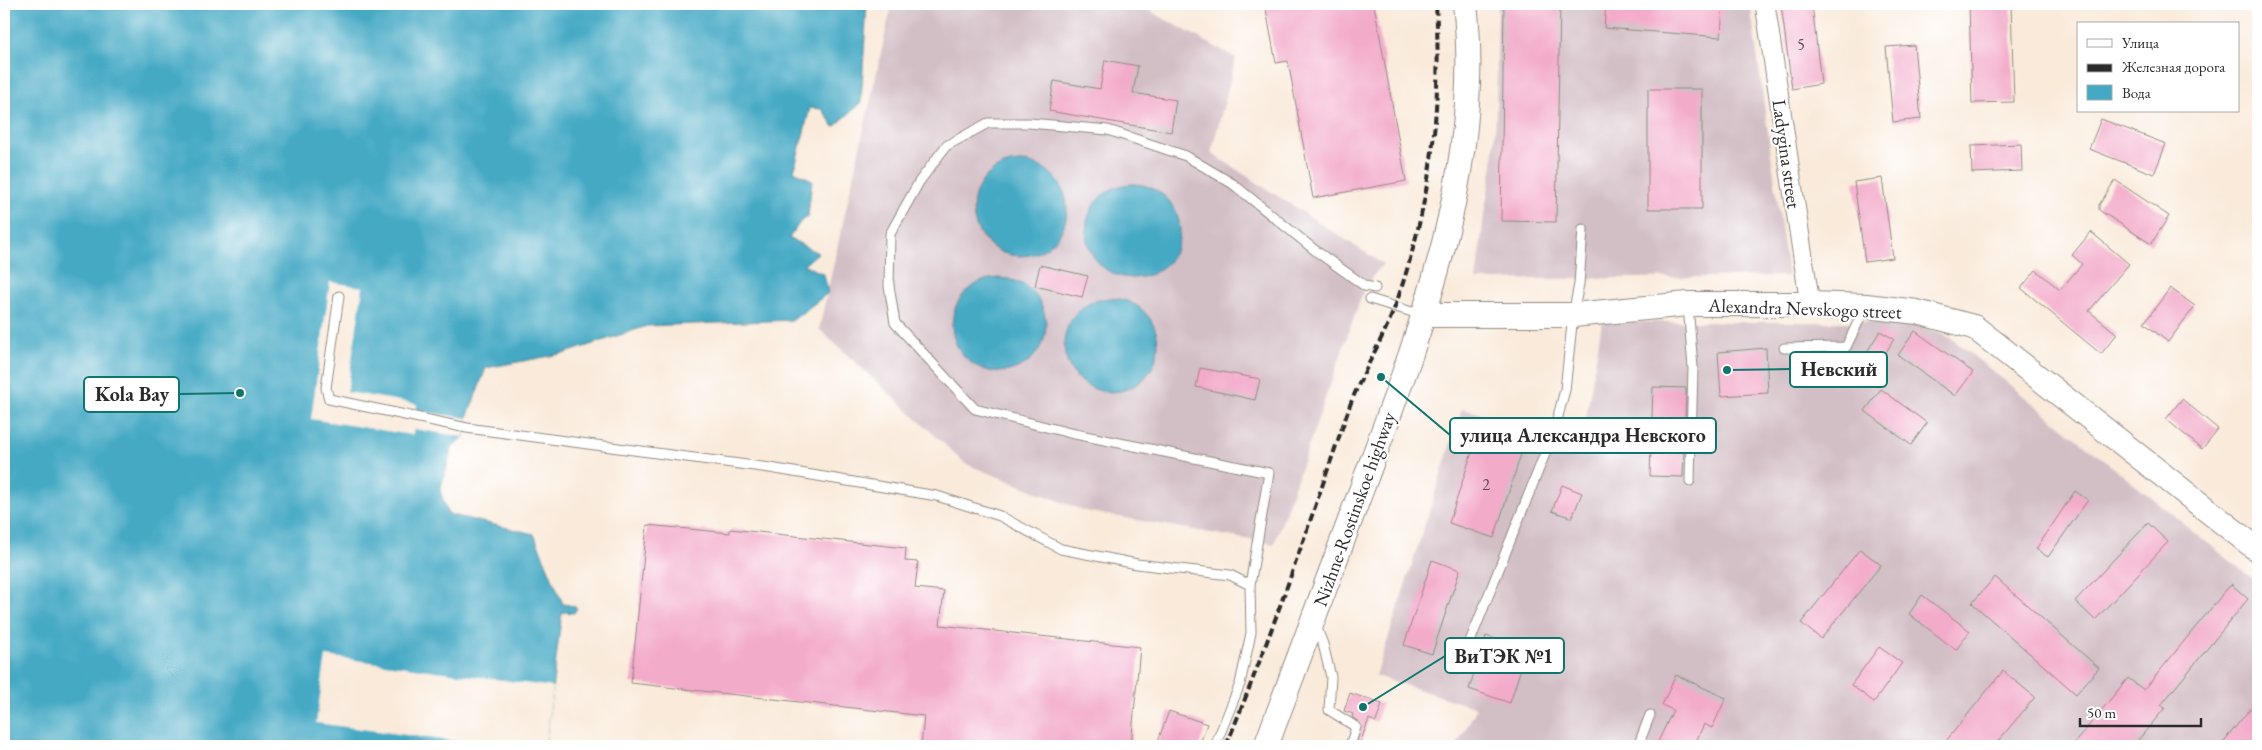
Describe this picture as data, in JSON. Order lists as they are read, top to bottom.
{
  "streets": {
    "street": ["Ladygina street", "Alexandra Nevskogo street", "Nizhne-Rostinskoe highway"]
  },
  "crossings": [
    ["Ladygina street", "Alexandra Nevskogo street"],
    ["Alexandra Nevskogo street", "Nizhne-Rostinskoe highway"]
  ],
  "places": [
    "Невский",
    "улица Александра Невского",
    "Kola Bay",
    "ВиТЭК №1"
  ],
  "house_numbers": ["5", "2"],
  "legend": ["Улица", "Железная дорога", "Вода"],
  "scale_bar": "50 m"
}
